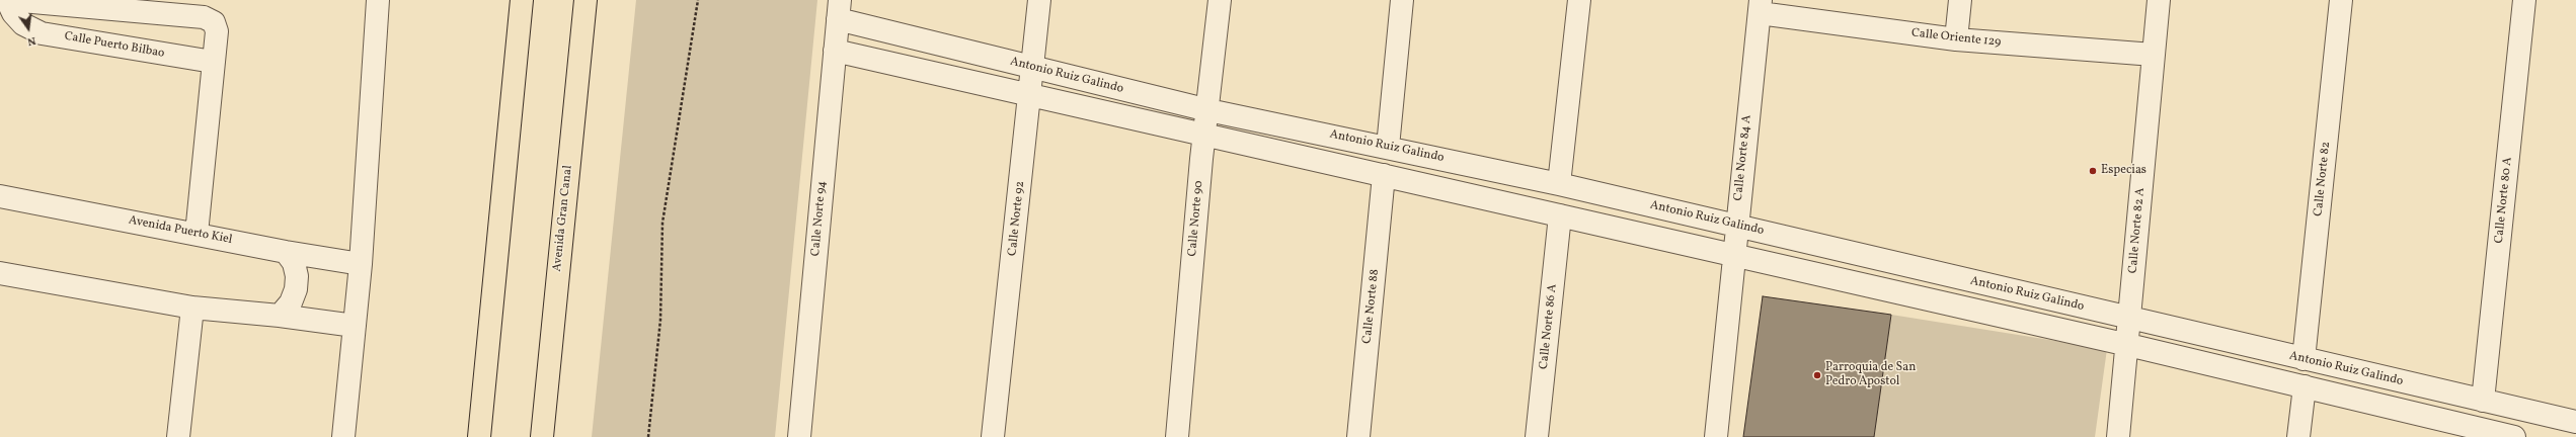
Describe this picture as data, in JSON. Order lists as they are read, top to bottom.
{
  "streets": {
    "main road": ["Avenida Gran Canal"],
    "street": [
      "Calle Oriente 129",
      "Calle Puerto Bilbao",
      "Antonio Ruiz Galindo",
      "Calle Norte 84 A",
      "Calle Norte 82",
      "Calle Norte 80 A",
      "Calle Norte 94",
      "Calle Norte 92",
      "Calle Norte 90",
      "Avenida Puerto Kiel",
      "Calle Norte 82 A",
      "Calle Norte 88",
      "Calle Norte 86 A"
    ]
  },
  "crossings": [
    ["Calle Oriente 129", "Calle Norte 84 A"],
    ["Calle Oriente 129", "Calle Norte 82 A"],
    ["Antonio Ruiz Galindo", "Calle Norte 84 A"],
    ["Antonio Ruiz Galindo", "Calle Norte 82"],
    ["Antonio Ruiz Galindo", "Calle Norte 80 A"],
    ["Antonio Ruiz Galindo", "Calle Norte 94"],
    ["Antonio Ruiz Galindo", "Calle Norte 92"],
    ["Antonio Ruiz Galindo", "Calle Norte 90"],
    ["Antonio Ruiz Galindo", "Calle Norte 82 A"]
  ],
  "places": ["Especias", "Parroquia de San Pedro Apostol"],
  "north": "bottom"
}
